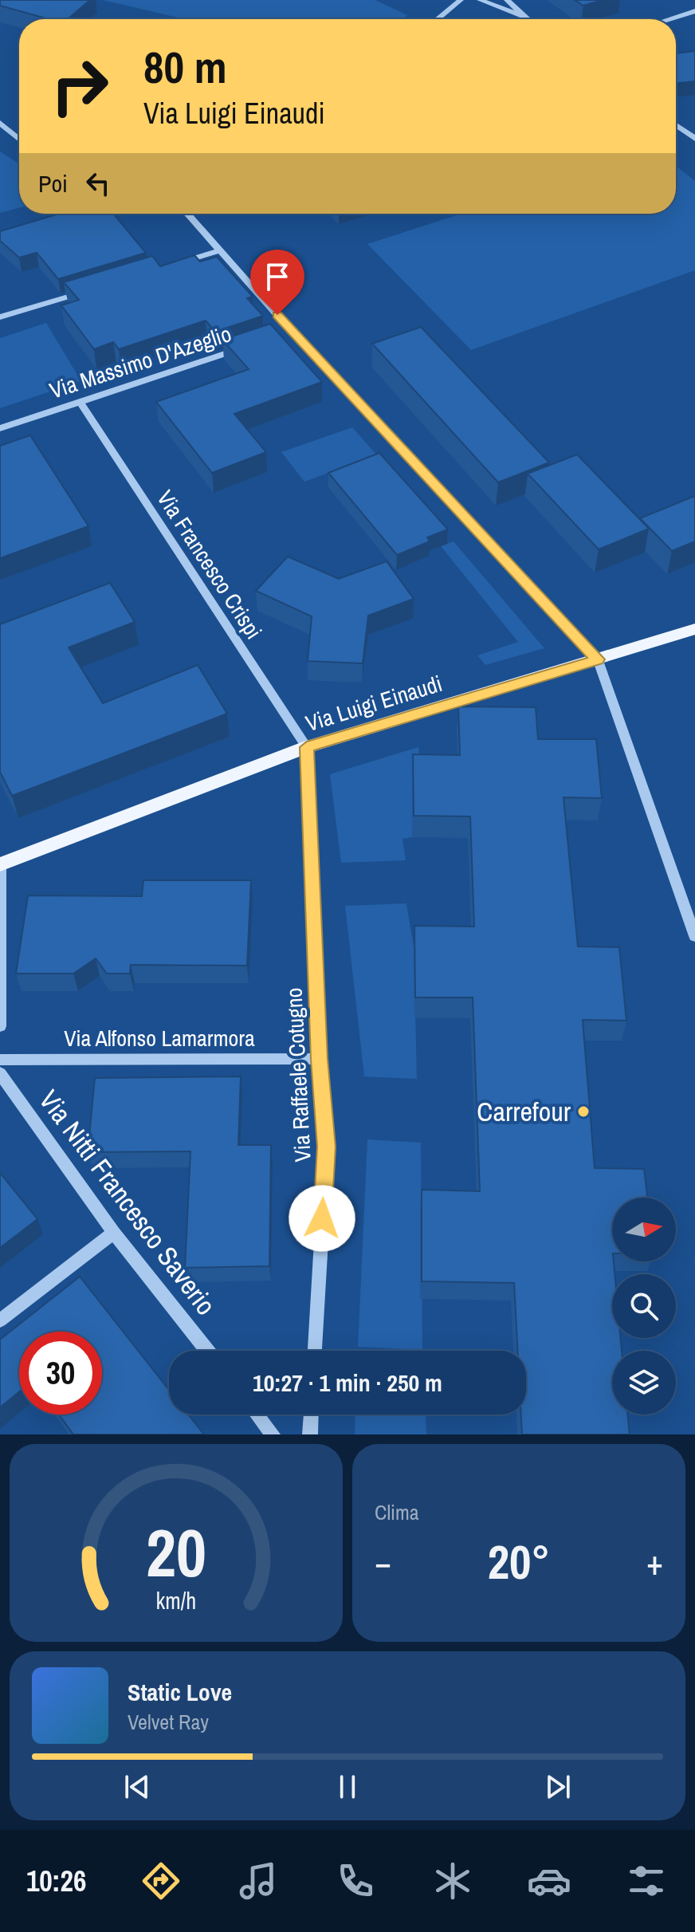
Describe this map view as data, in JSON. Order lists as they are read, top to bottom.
{
  "streets": {
    "main road": ["Via Luigi Einaudi"],
    "street": [
      "Via Massimo D'Azeglio",
      "Via Francesco Crispi",
      "Via Alfonso Lamarmora",
      "Via Raffaele Cotugno",
      "Via Nitti Francesco Saverio"
    ]
  },
  "crossings": [
    ["Via Massimo D'Azeglio", "Via Francesco Crispi"],
    ["Via Francesco Crispi", "Via Luigi Einaudi"],
    ["Via Francesco Crispi", "Via Raffaele Cotugno"],
    ["Via Luigi Einaudi", "Via Raffaele Cotugno"],
    ["Via Alfonso Lamarmora", "Via Raffaele Cotugno"]
  ],
  "places": ["Carrefour"],
  "north": "right",
  "page": {
    "turn": ["80 m", "Via Luigi Einaudi"],
    "then": "Poi",
    "limit": "30",
    "trip": "10:27 · 1 min · 250 m",
    "tile": "Clima",
    "heat": ["−", "20°", "+"],
    "song": ["Static Love", "Velvet Ray"],
    "tabs": "10:26",
    "gauge": ["20", "km/h"]
  }
}
